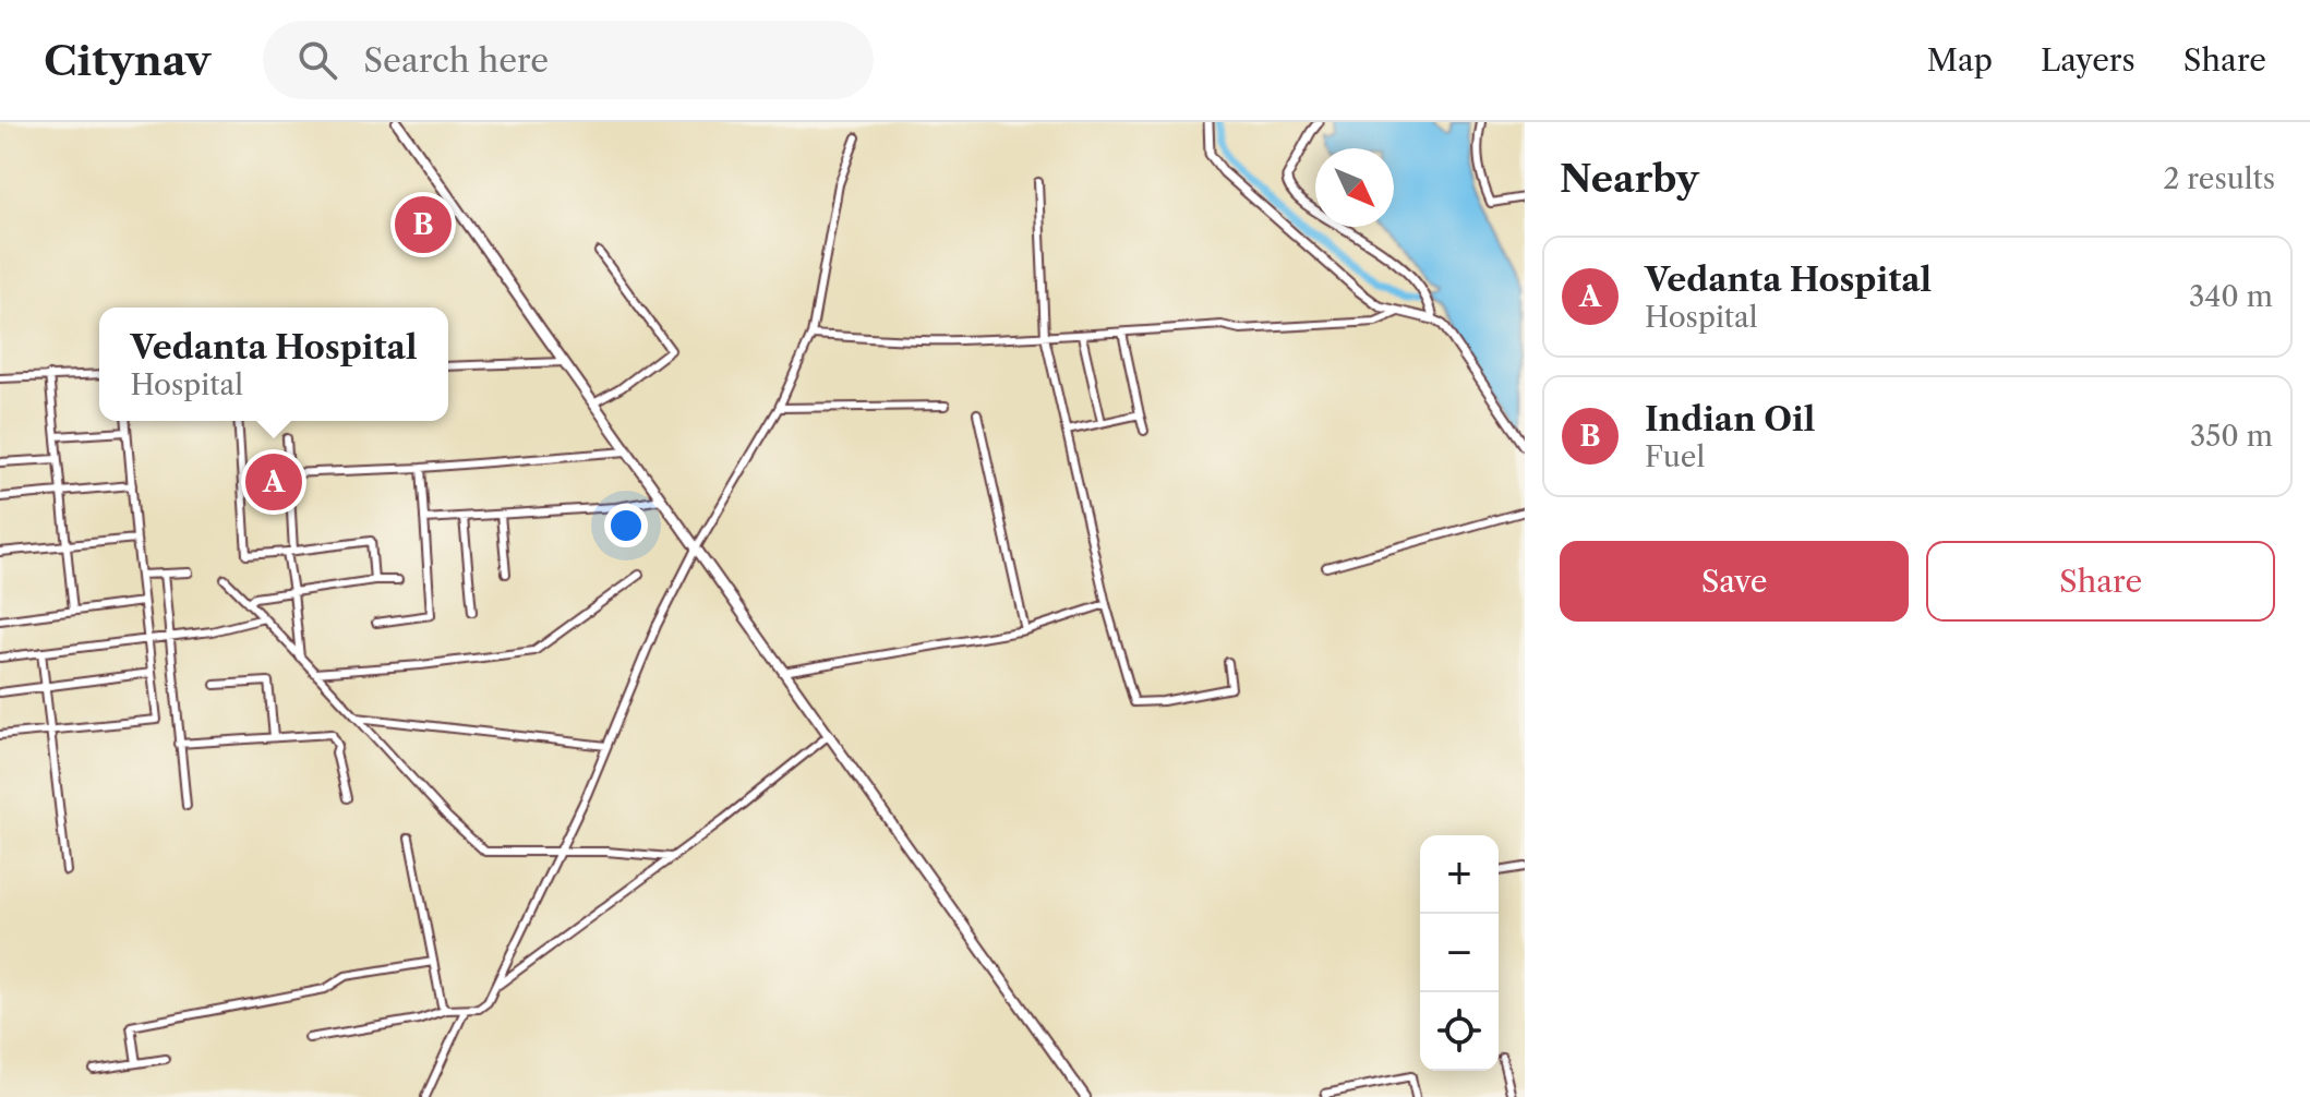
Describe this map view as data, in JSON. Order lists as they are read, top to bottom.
{
  "north": "bottom right",
  "page": {
    "header": "Citynav",
    "search": "Search here",
    "nav": ["Map", "Layers", "Share"],
    "heading": ["Nearby", "2 results"],
    "pins": ["B", "A"],
    "list": [
      {
        "mark": "A",
        "name": "Vedanta Hospital",
        "note": "Hospital",
        "value": "340 m"
      },
      {
        "mark": "B",
        "name": "Indian Oil",
        "note": "Fuel",
        "value": "350 m"
      }
    ],
    "popup": ["Vedanta Hospital", "Hospital"],
    "buttons": ["Save", "Share"],
    "map_buttons": ["+", "−"]
  }
}
